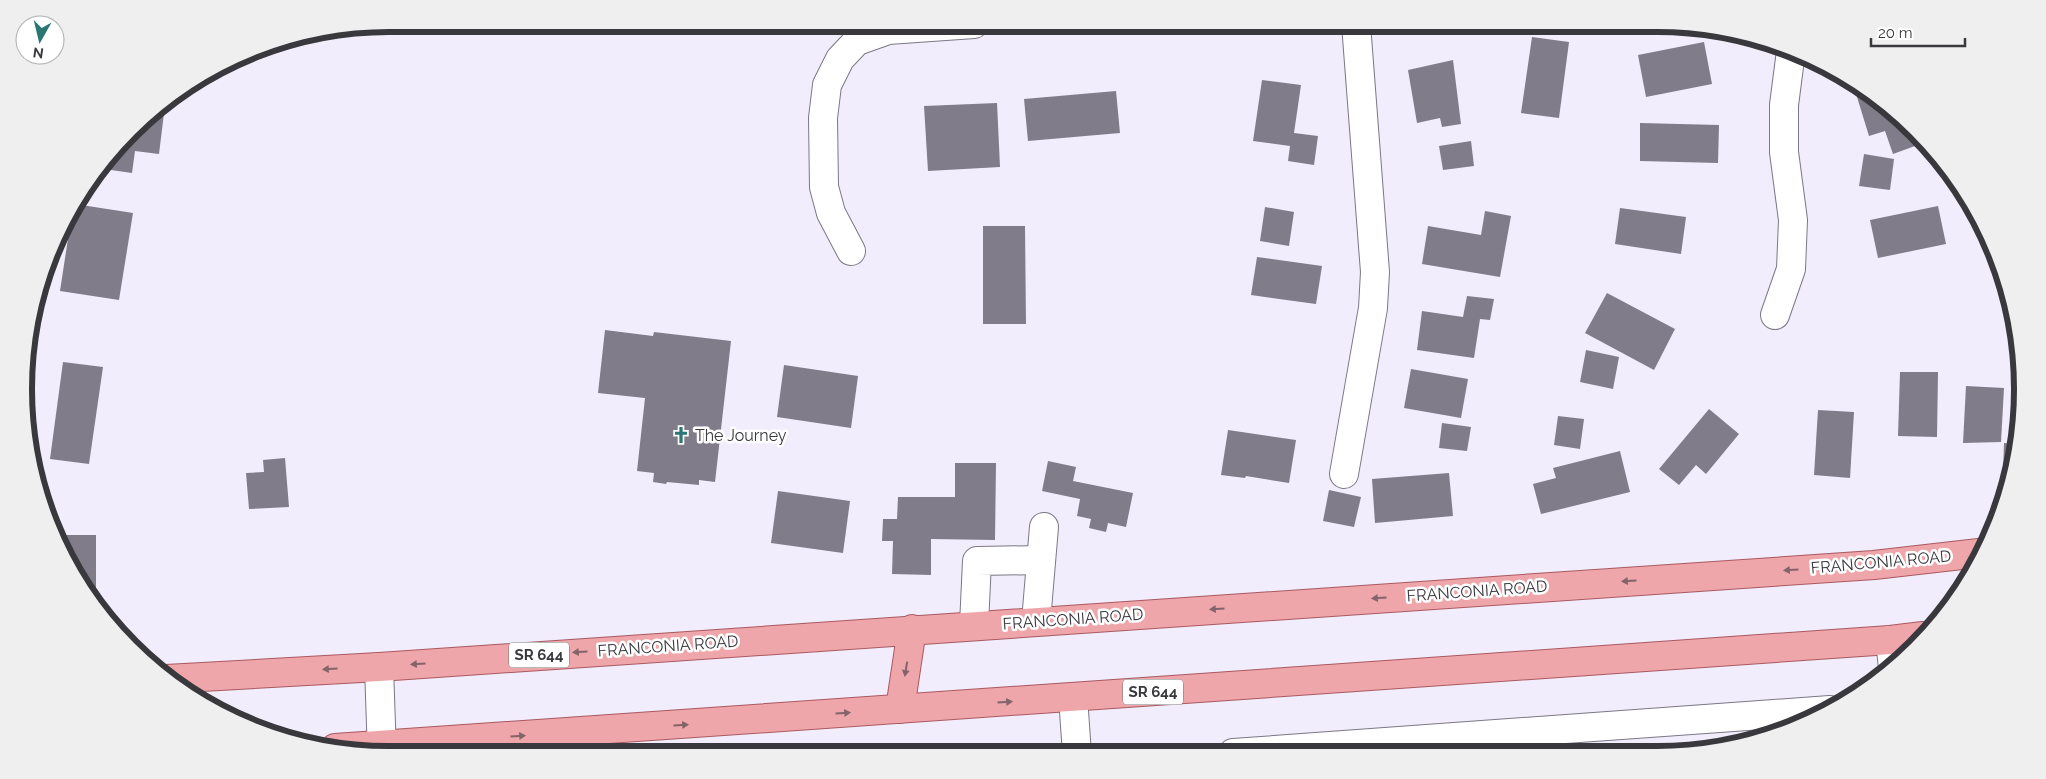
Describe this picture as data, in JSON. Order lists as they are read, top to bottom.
{
  "streets": {
    "main road": ["FRANCONIA ROAD", "SR 644"]
  },
  "places": {
    "church": ["The Journey"]
  },
  "scale_bar": "20 m",
  "north": "bottom"
}
